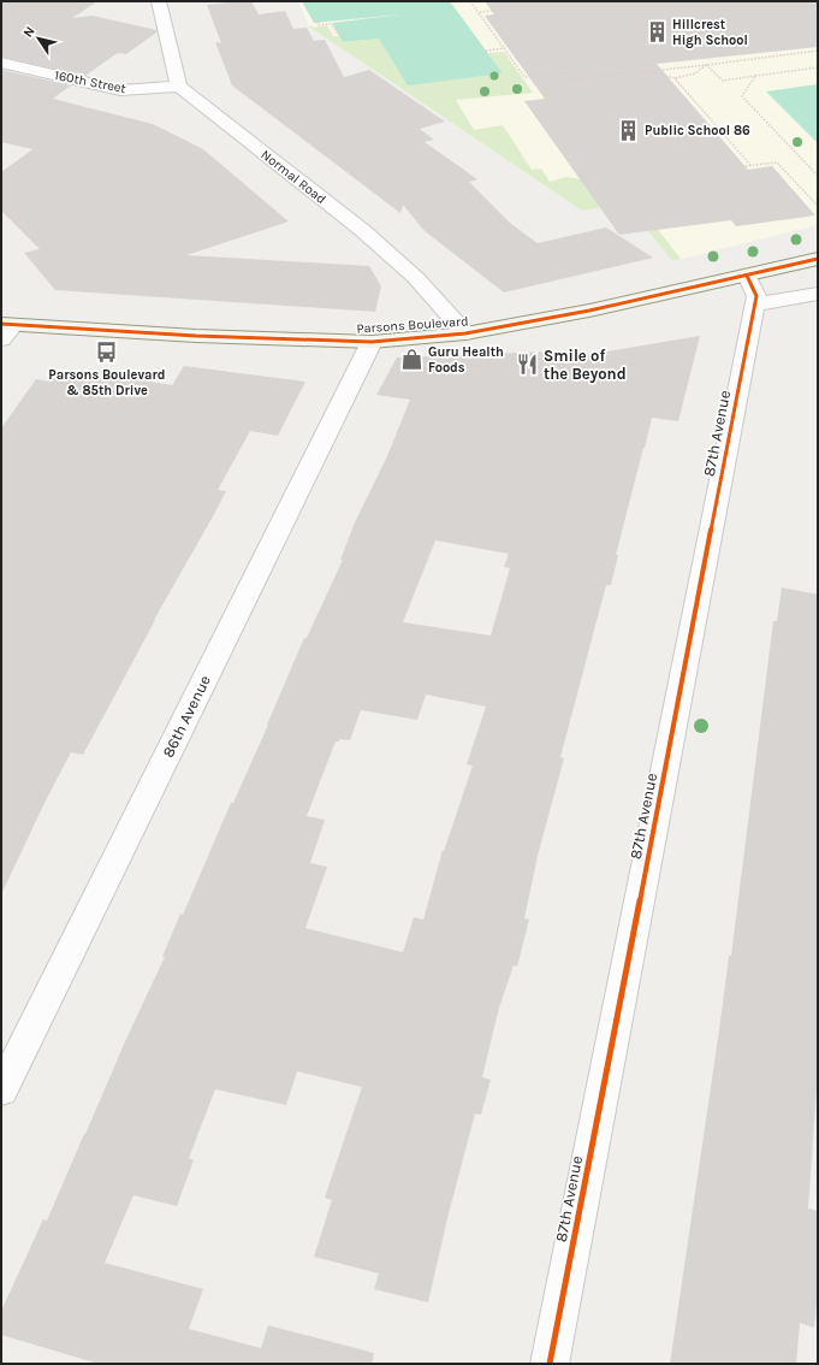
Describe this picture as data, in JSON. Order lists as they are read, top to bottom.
{
  "streets": {
    "street": [
      "160th Street",
      "Normal Road",
      "Parsons Boulevard",
      "87th Avenue",
      "86th Avenue"
    ]
  },
  "crossings": [
    ["160th Street", "Normal Road"],
    ["Normal Road", "Parsons Boulevard"],
    ["Parsons Boulevard", "87th Avenue"],
    ["Parsons Boulevard", "86th Avenue"]
  ],
  "places": {
    "building": ["Hillcrest High School", "Public School 86"],
    "bus stop": ["Parsons Boulevard & 85th Drive"],
    "shop": ["Guru Health Foods"],
    "restaurant": ["Smile of the Beyond"]
  },
  "north": "top left"
}
